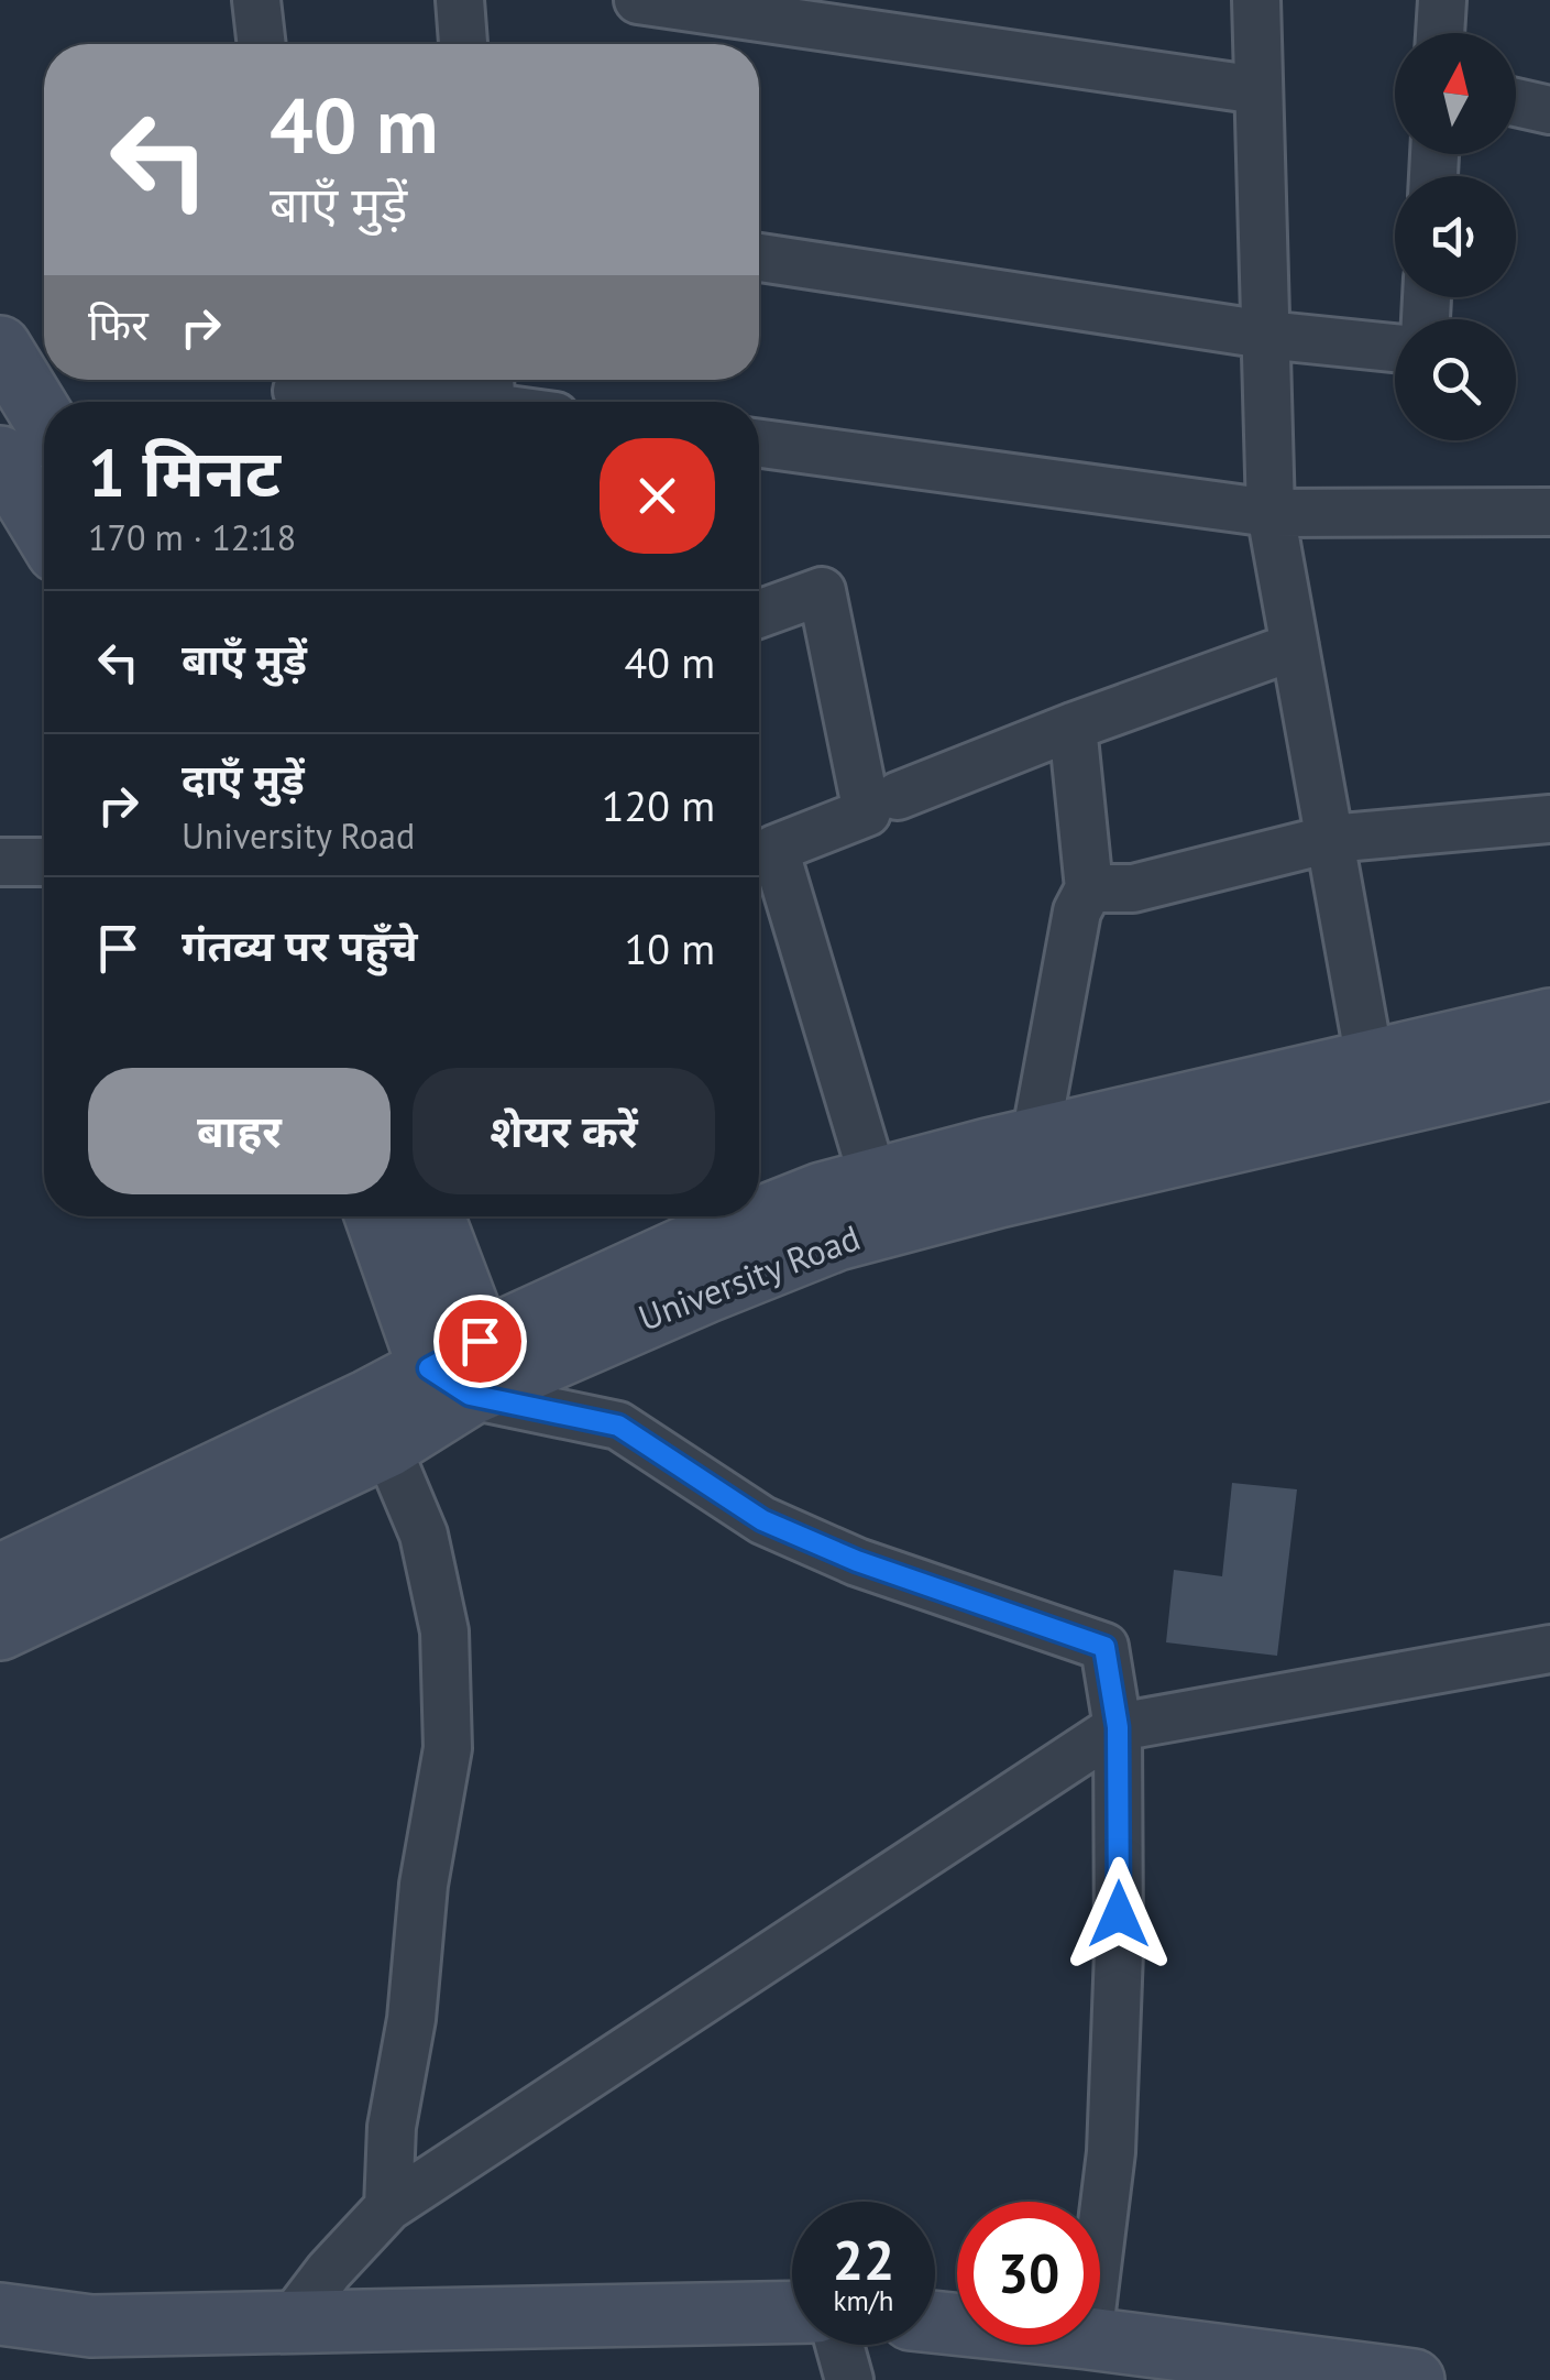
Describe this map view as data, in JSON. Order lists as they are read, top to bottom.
{
  "streets": {
    "street": ["University Road"]
  },
  "north": "top",
  "page": {
    "turn": ["40 m", "बाएँ मुड़ें"],
    "then": "फिर",
    "heading": ["1 मिनट", "170 m · 12:18"],
    "list": [
      {
        "name": "बाएँ मुड़ें",
        "value": "40 m"
      },
      {
        "name": "दाएँ मुड़ें",
        "note": "University Road",
        "value": "120 m"
      },
      {
        "name": "गंतव्य पर पहुँचे",
        "value": "10 m"
      }
    ],
    "buttons": ["बाहर", "शेयर करें"],
    "speed": "22 km/h",
    "limit": "30"
  }
}
